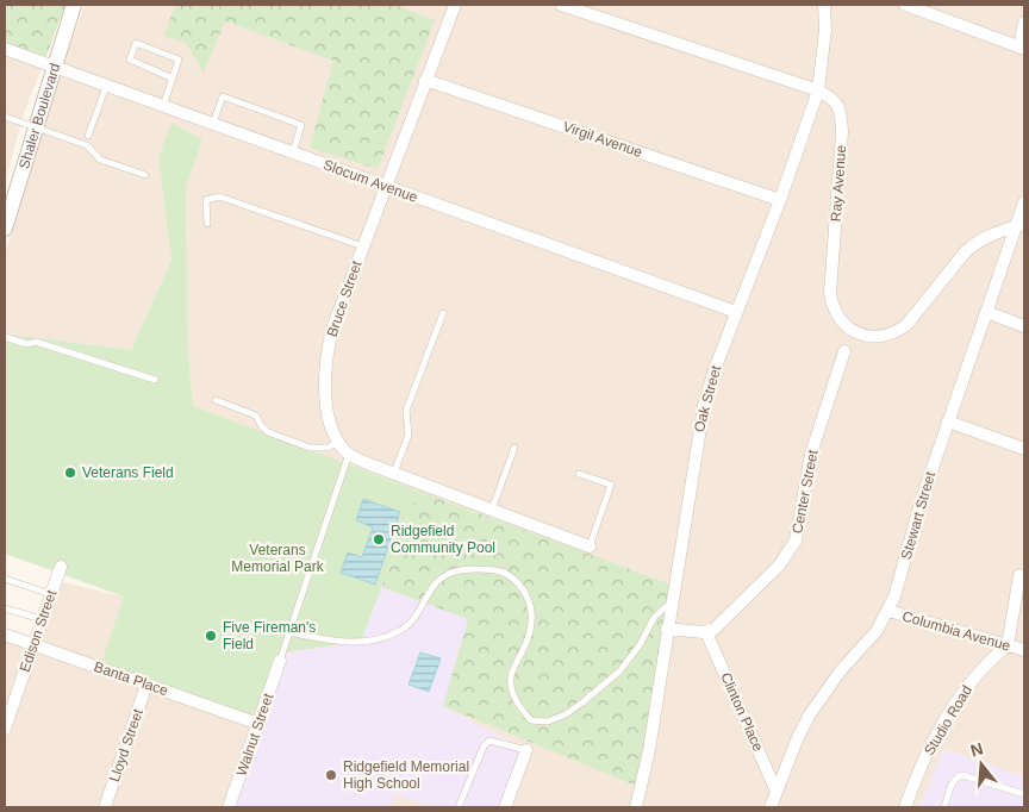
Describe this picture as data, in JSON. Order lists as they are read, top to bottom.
{
  "streets": {
    "street": [
      "Shaler Boulevard",
      "Virgil Avenue",
      "Slocum Avenue",
      "Ray Avenue",
      "Bruce Street",
      "Oak Street",
      "Center Street",
      "Stewart Street",
      "Edison Street",
      "Columbia Avenue",
      "Banta Place",
      "Clinton Place",
      "Studio Road",
      "Walnut Street",
      "Lloyd Street"
    ]
  },
  "crossings": [
    ["Shaler Boulevard", "Slocum Avenue"],
    ["Virgil Avenue", "Bruce Street"],
    ["Virgil Avenue", "Oak Street"],
    ["Slocum Avenue", "Bruce Street"],
    ["Slocum Avenue", "Oak Street"],
    ["Ray Avenue", "Oak Street"],
    ["Ray Avenue", "Stewart Street"],
    ["Center Street", "Clinton Place"],
    ["Stewart Street", "Columbia Avenue"],
    ["Stewart Street", "Clinton Place"],
    ["Edison Street", "Banta Place"],
    ["Columbia Avenue", "Studio Road"],
    ["Banta Place", "Walnut Street"],
    ["Banta Place", "Lloyd Street"]
  ],
  "parks": ["Veterans Memorial Park"],
  "places": [
    "Veterans Field",
    "Ridgefield Community Pool",
    "Five Fireman's Field",
    "Ridgefield Memorial High School"
  ],
  "north": "top"
}
